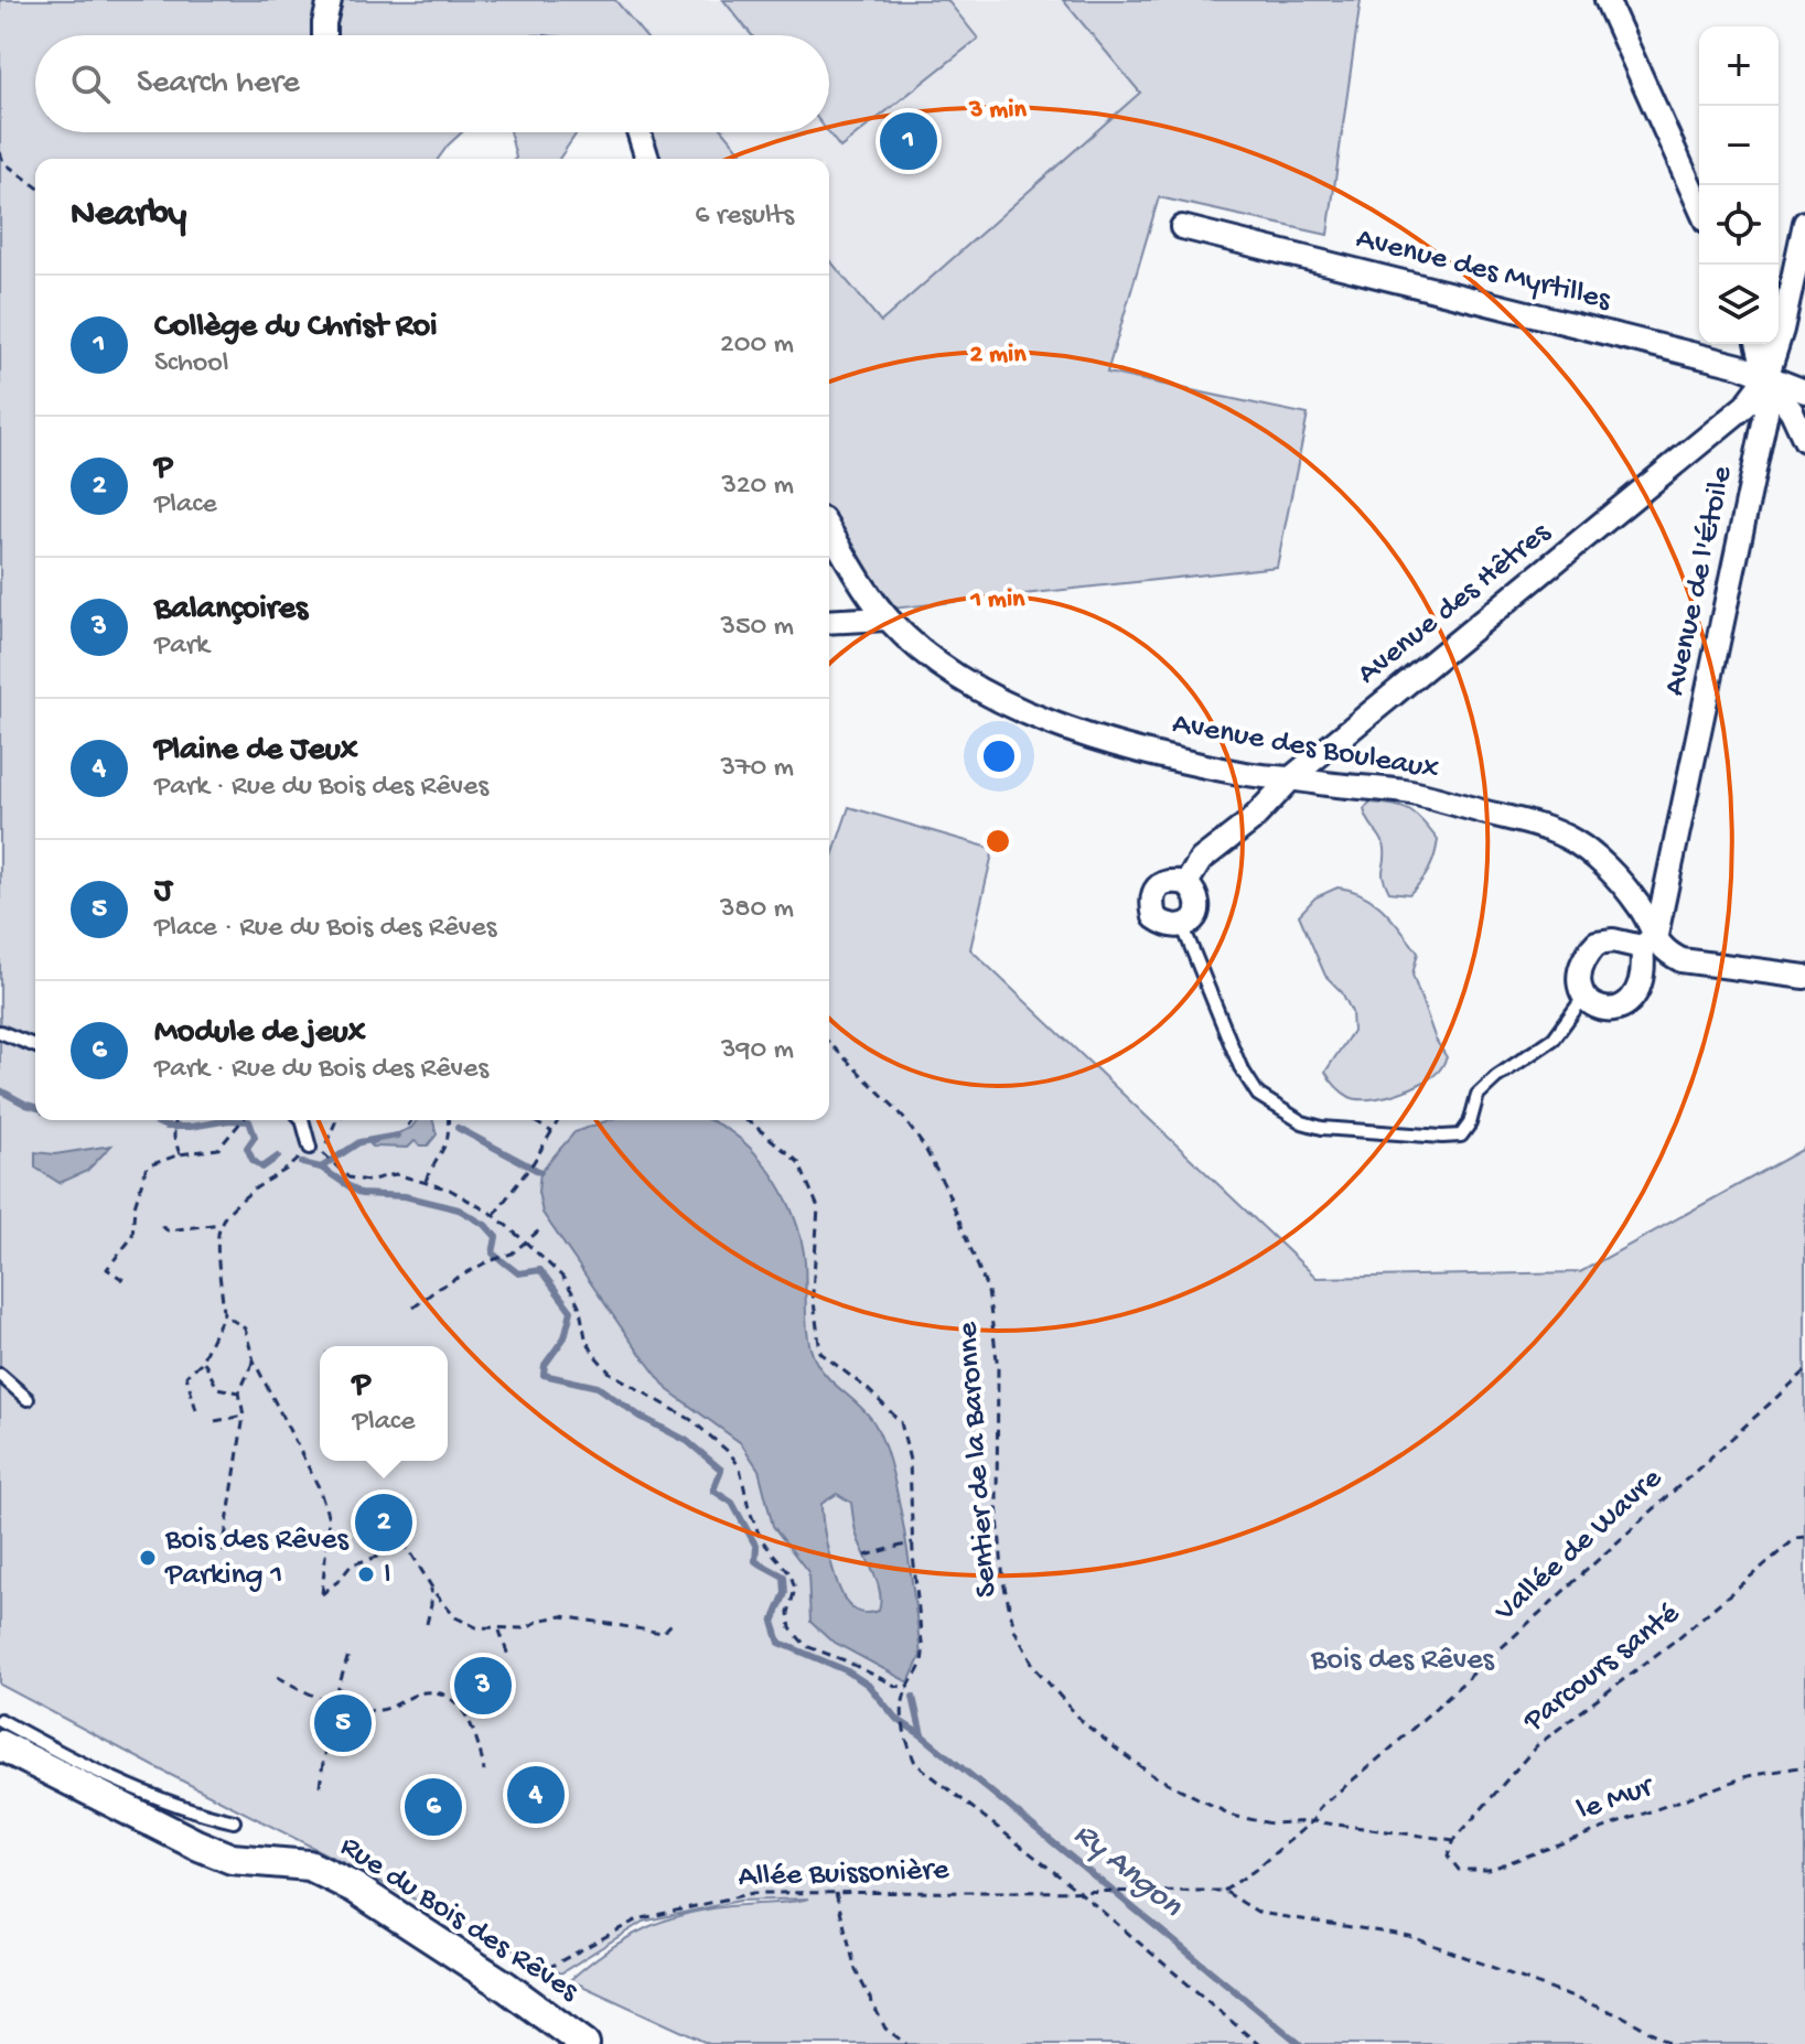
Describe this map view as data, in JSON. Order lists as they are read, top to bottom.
{
  "streets": {
    "street": [
      "Avenue des Myrtilles",
      "Avenue de l'Étoile",
      "Avenue des Hêtres",
      "Avenue des Bouleaux",
      "Rue du Bois des Rêves"
    ],
    "path": [
      "Sentier de la Baronne",
      "Vallée de Wavre",
      "Parcours santé",
      "le Mur",
      "Allée Buissonière"
    ]
  },
  "crossings": [
    ["Avenue des Myrtilles", "Avenue de l'Étoile"],
    ["Avenue des Myrtilles", "Avenue des Hêtres"],
    ["Avenue de l'Étoile", "Avenue des Hêtres"],
    ["Avenue de l'Étoile", "Avenue des Bouleaux"],
    ["Avenue des Hêtres", "Avenue des Bouleaux"],
    ["Sentier de la Baronne", "Vallée de Wavre"],
    ["Sentier de la Baronne", "Parcours santé"],
    ["Vallée de Wavre", "Allée Buissonière"],
    ["Parcours santé", "le Mur"]
  ],
  "water": ["Ry Angon"],
  "parks": ["Bois des Rêves"],
  "places": ["Bois des Rêves Parking 1", "I"],
  "page": {
    "map_buttons": ["+", "−"],
    "search": "Search here",
    "pins": [
      "1",
      "2",
      "3",
      "5",
      "4",
      "6"
    ],
    "heading": ["Nearby", "6 results"],
    "list": [
      {
        "mark": "1",
        "name": "Collège du Christ Roi",
        "note": "School",
        "value": "200 m"
      },
      {
        "mark": "2",
        "name": "P",
        "note": "Place",
        "value": "320 m"
      },
      {
        "mark": "3",
        "name": "Balançoires",
        "note": "Park",
        "value": "350 m"
      },
      {
        "mark": "4",
        "name": "Plaine de Jeux",
        "note": "Park · Rue du Bois des Rêves",
        "value": "370 m"
      },
      {
        "mark": "5",
        "name": "J",
        "note": "Place · Rue du Bois des Rêves",
        "value": "380 m"
      },
      {
        "mark": "6",
        "name": "Module de jeux",
        "note": "Park · Rue du Bois des Rêves",
        "value": "390 m"
      }
    ],
    "popup": ["P", "Place"]
  },
  "rings": ["3 min", "2 min", "1 min"]
}
